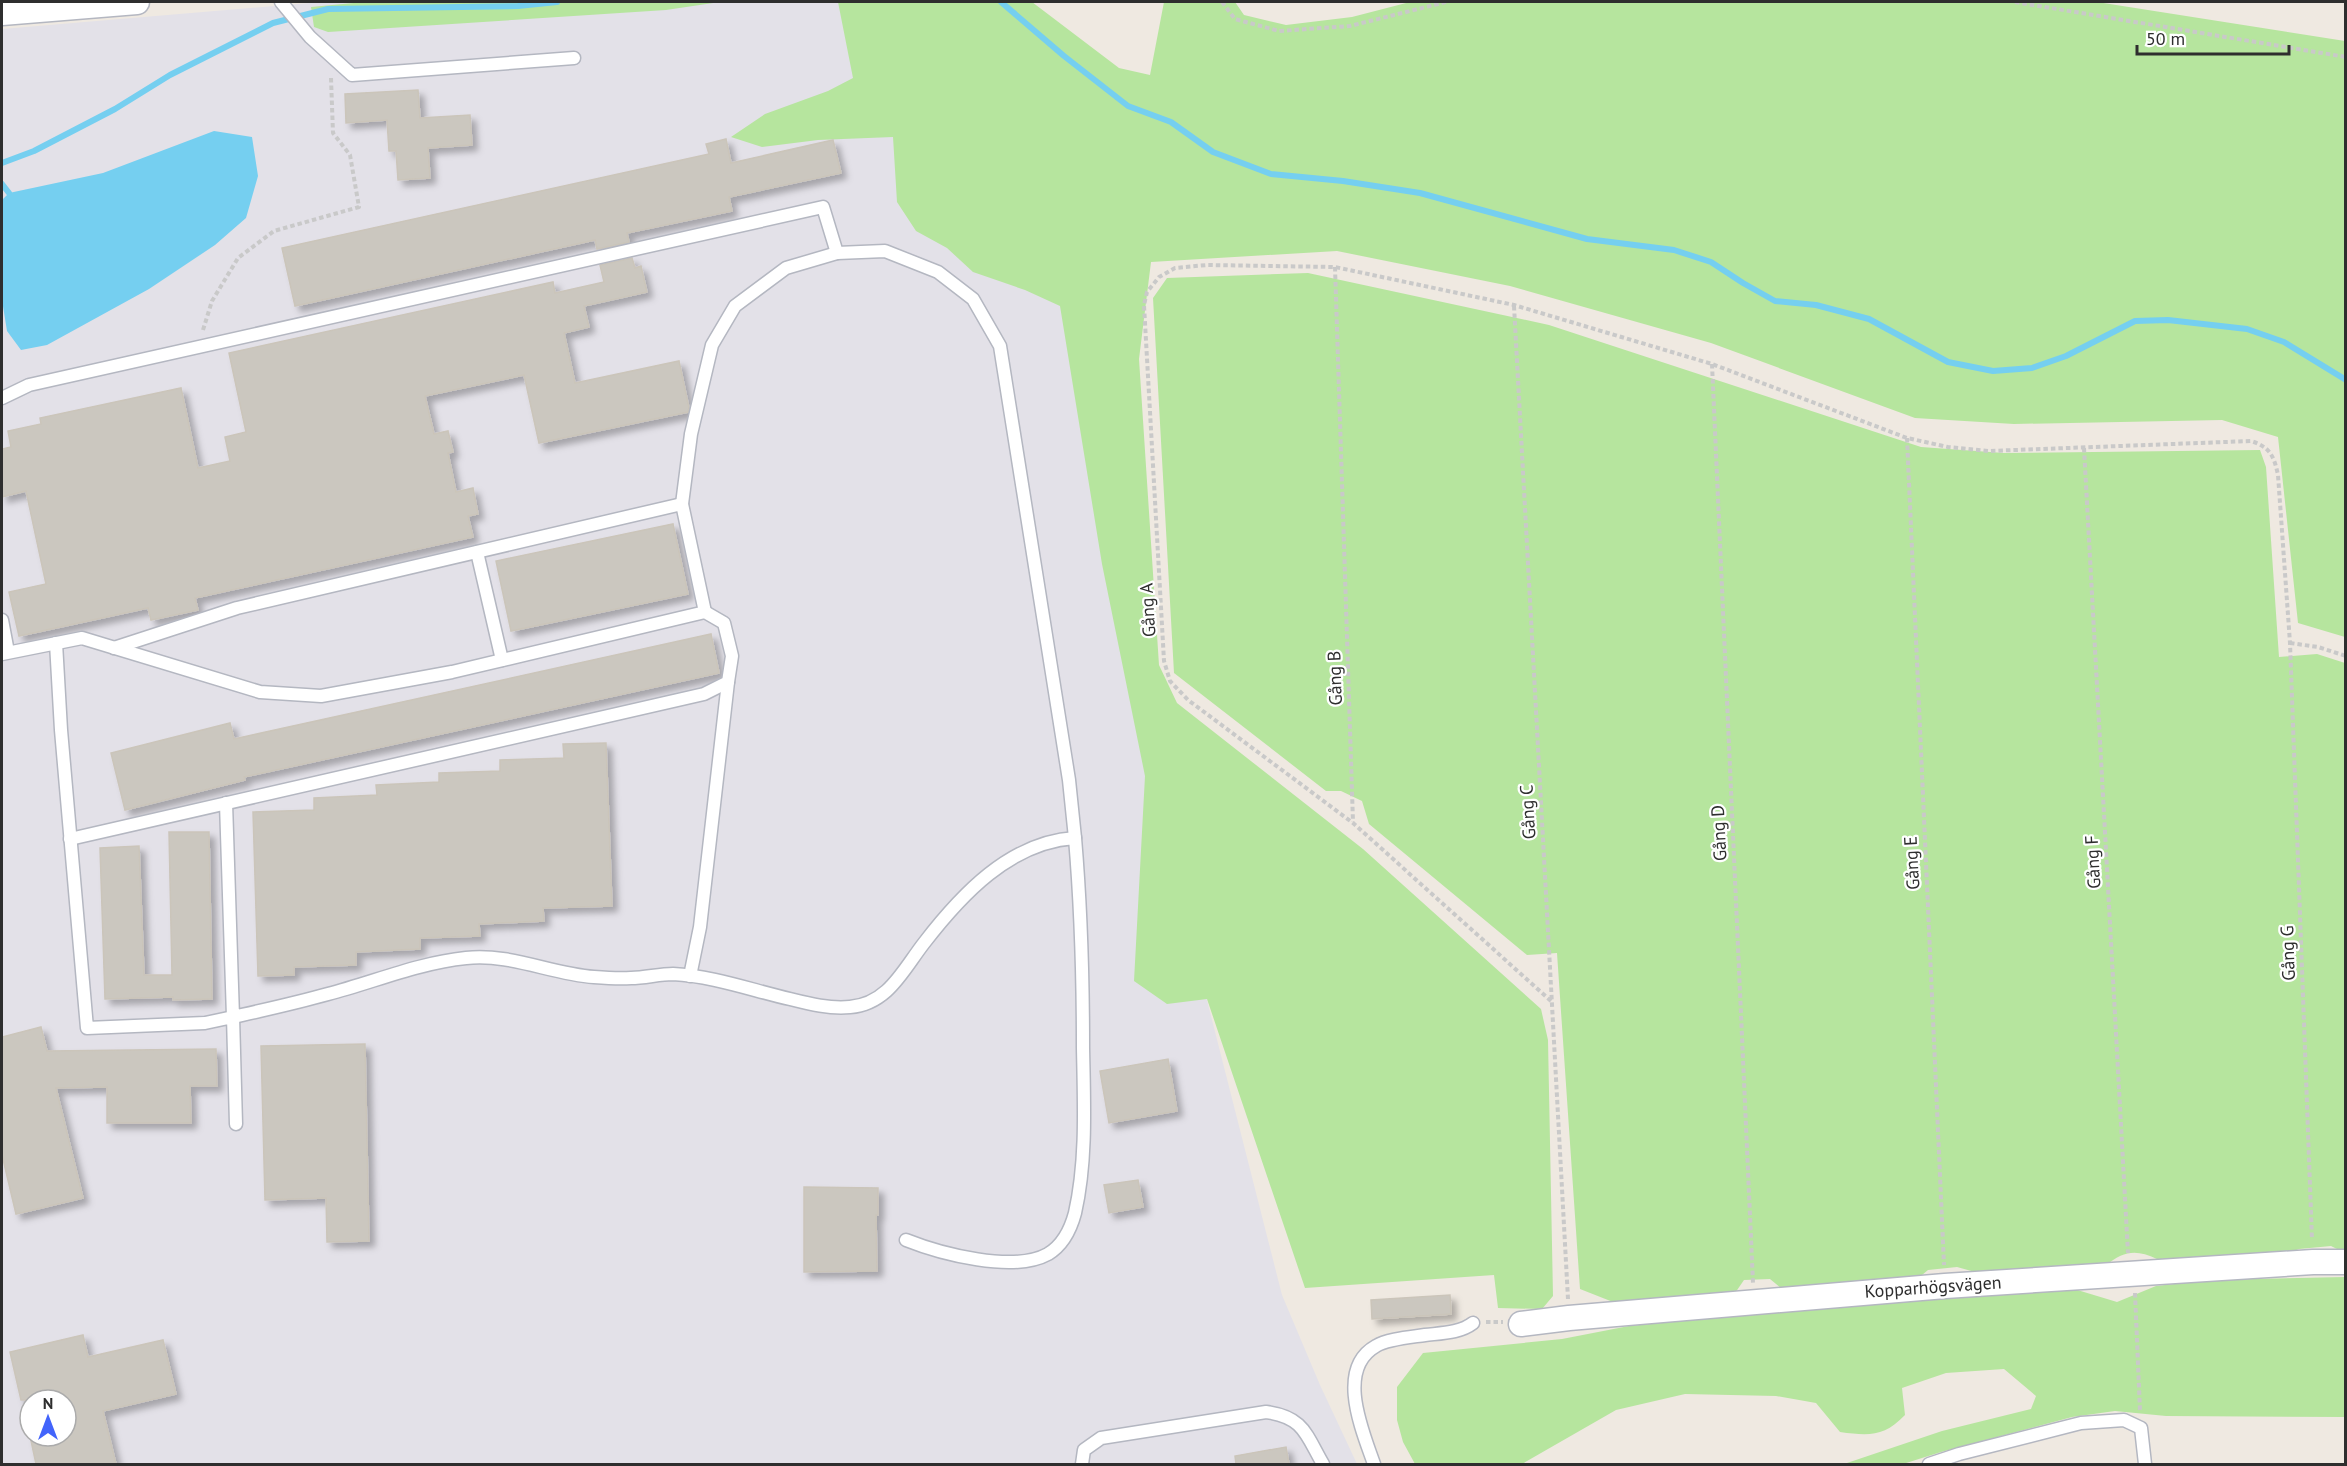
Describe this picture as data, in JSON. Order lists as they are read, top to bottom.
{
  "streets": {
    "street": ["Kopparhögsvägen"],
    "path": [
      "Gång A",
      "Gång B",
      "Gång C",
      "Gång D",
      "Gång F",
      "Gång E",
      "Gång G"
    ]
  },
  "crossings": [
    ["Gång A", "Gång B"],
    ["Gång C", "Kopparhögsvägen"],
    ["Gång D", "Kopparhögsvägen"],
    ["Gång F", "Gång G"],
    ["Gång F", "Kopparhögsvägen"],
    ["Gång E", "Kopparhögsvägen"],
    ["Gång G", "Kopparhögsvägen"]
  ],
  "scale_bar": "50 m",
  "north": "top"
}
